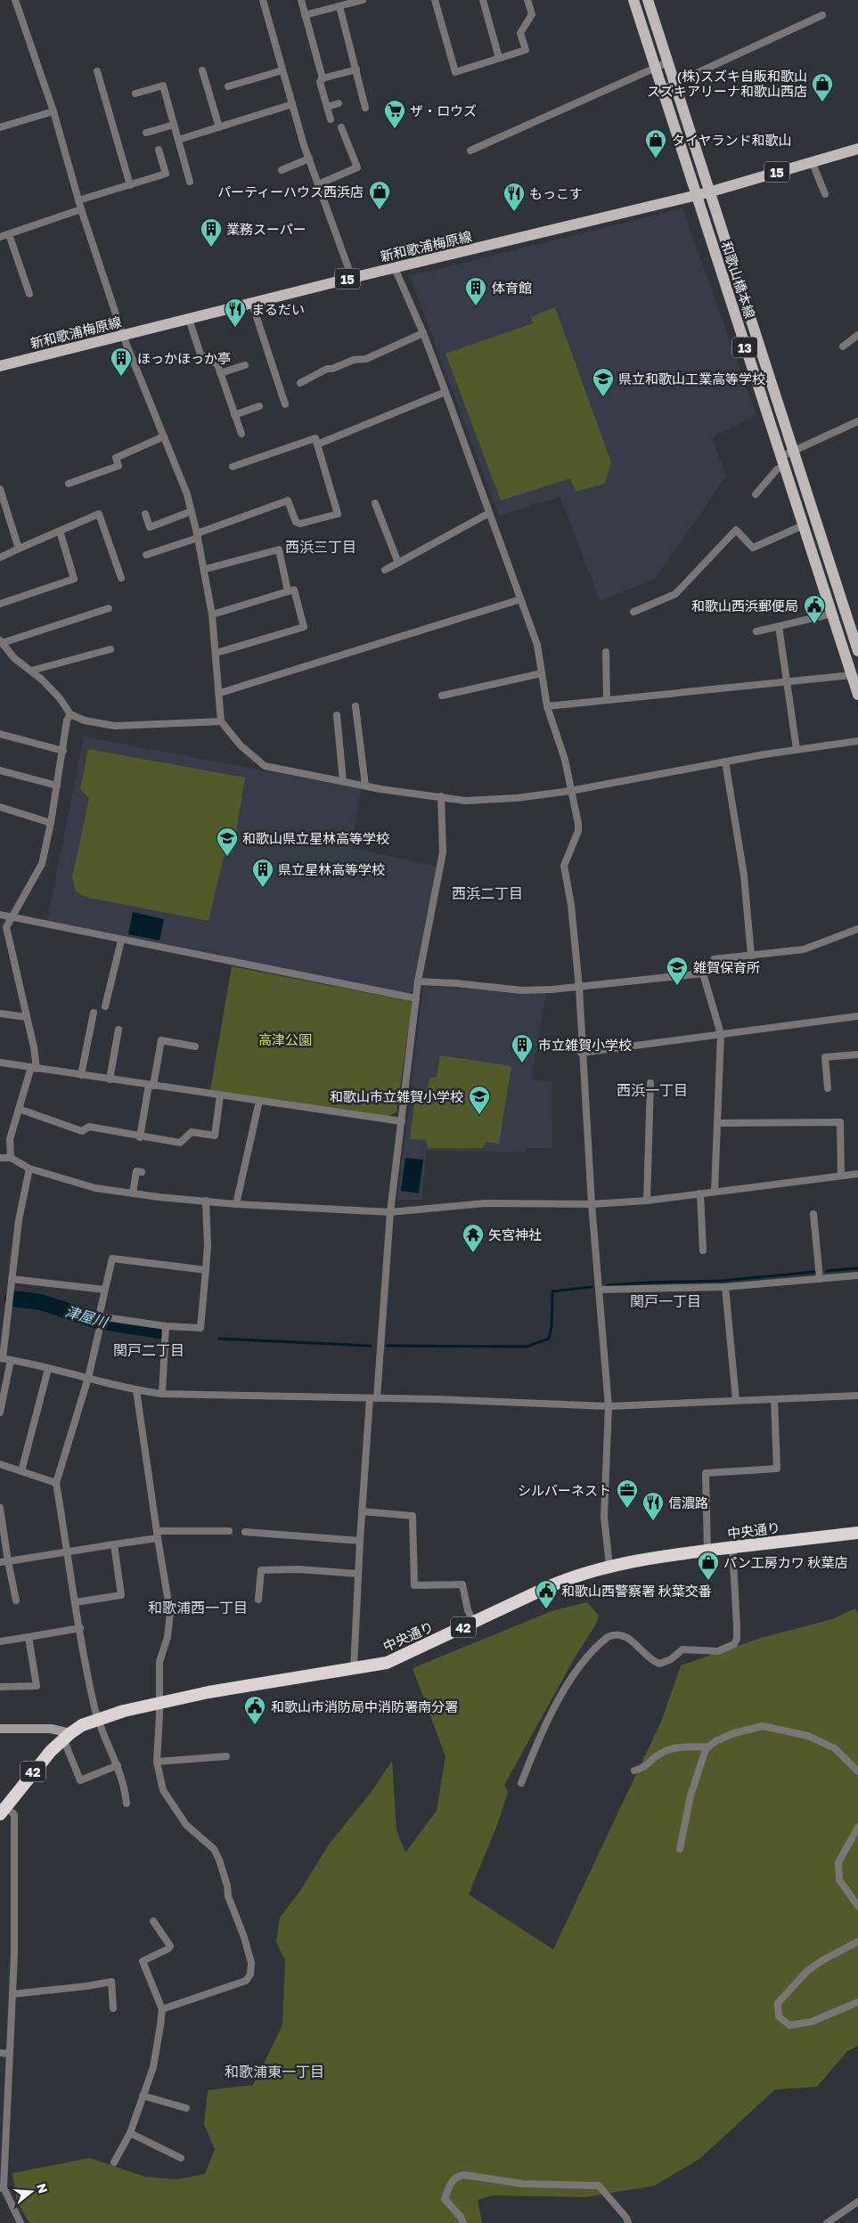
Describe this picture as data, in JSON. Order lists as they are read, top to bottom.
{
  "streets": {
    "highway": ["中央通り", "42"],
    "main road": [
      "15",
      "新和歌浦梅原線",
      "和歌山橋本線",
      "13"
    ]
  },
  "crossings": [
    ["新和歌浦梅原線", "和歌山橋本線"]
  ],
  "districts": [
    "西浜三丁目",
    "西浜二丁目",
    "西浜一丁目",
    "関戸一丁目",
    "関戸二丁目",
    "和歌浦西一丁目",
    "和歌浦東一丁目"
  ],
  "water": ["津屋川"],
  "parks": ["高津公園"],
  "places": {
    "shop": [
      "(株)スズキ自販和歌山 スズキアリーナ和歌山西店",
      "タイヤランド和歌山",
      "パーティーハウス西浜店",
      "パン工房カワ 秋葉店"
    ],
    "supermarket": ["ザ・ロウズ"],
    "restaurant": ["もっこす", "まるだい", "信濃路"],
    "building": [
      "業務スーパー",
      "体育館",
      "ほっかほっか亭",
      "県立星林高等学校",
      "市立雑賀小学校"
    ],
    "school or university": [
      "県立和歌山工業高等学校",
      "和歌山県立星林高等学校",
      "雑賀保育所",
      "和歌山市立雑賀小学校"
    ],
    "public building": ["和歌山西浜郵便局", "和歌山西警察署 秋葉交番", "和歌山市消防局中消防署南分署"],
    "temple": ["矢宮神社"],
    "office": ["シルバーネスト"]
  },
  "north": "right"
}
